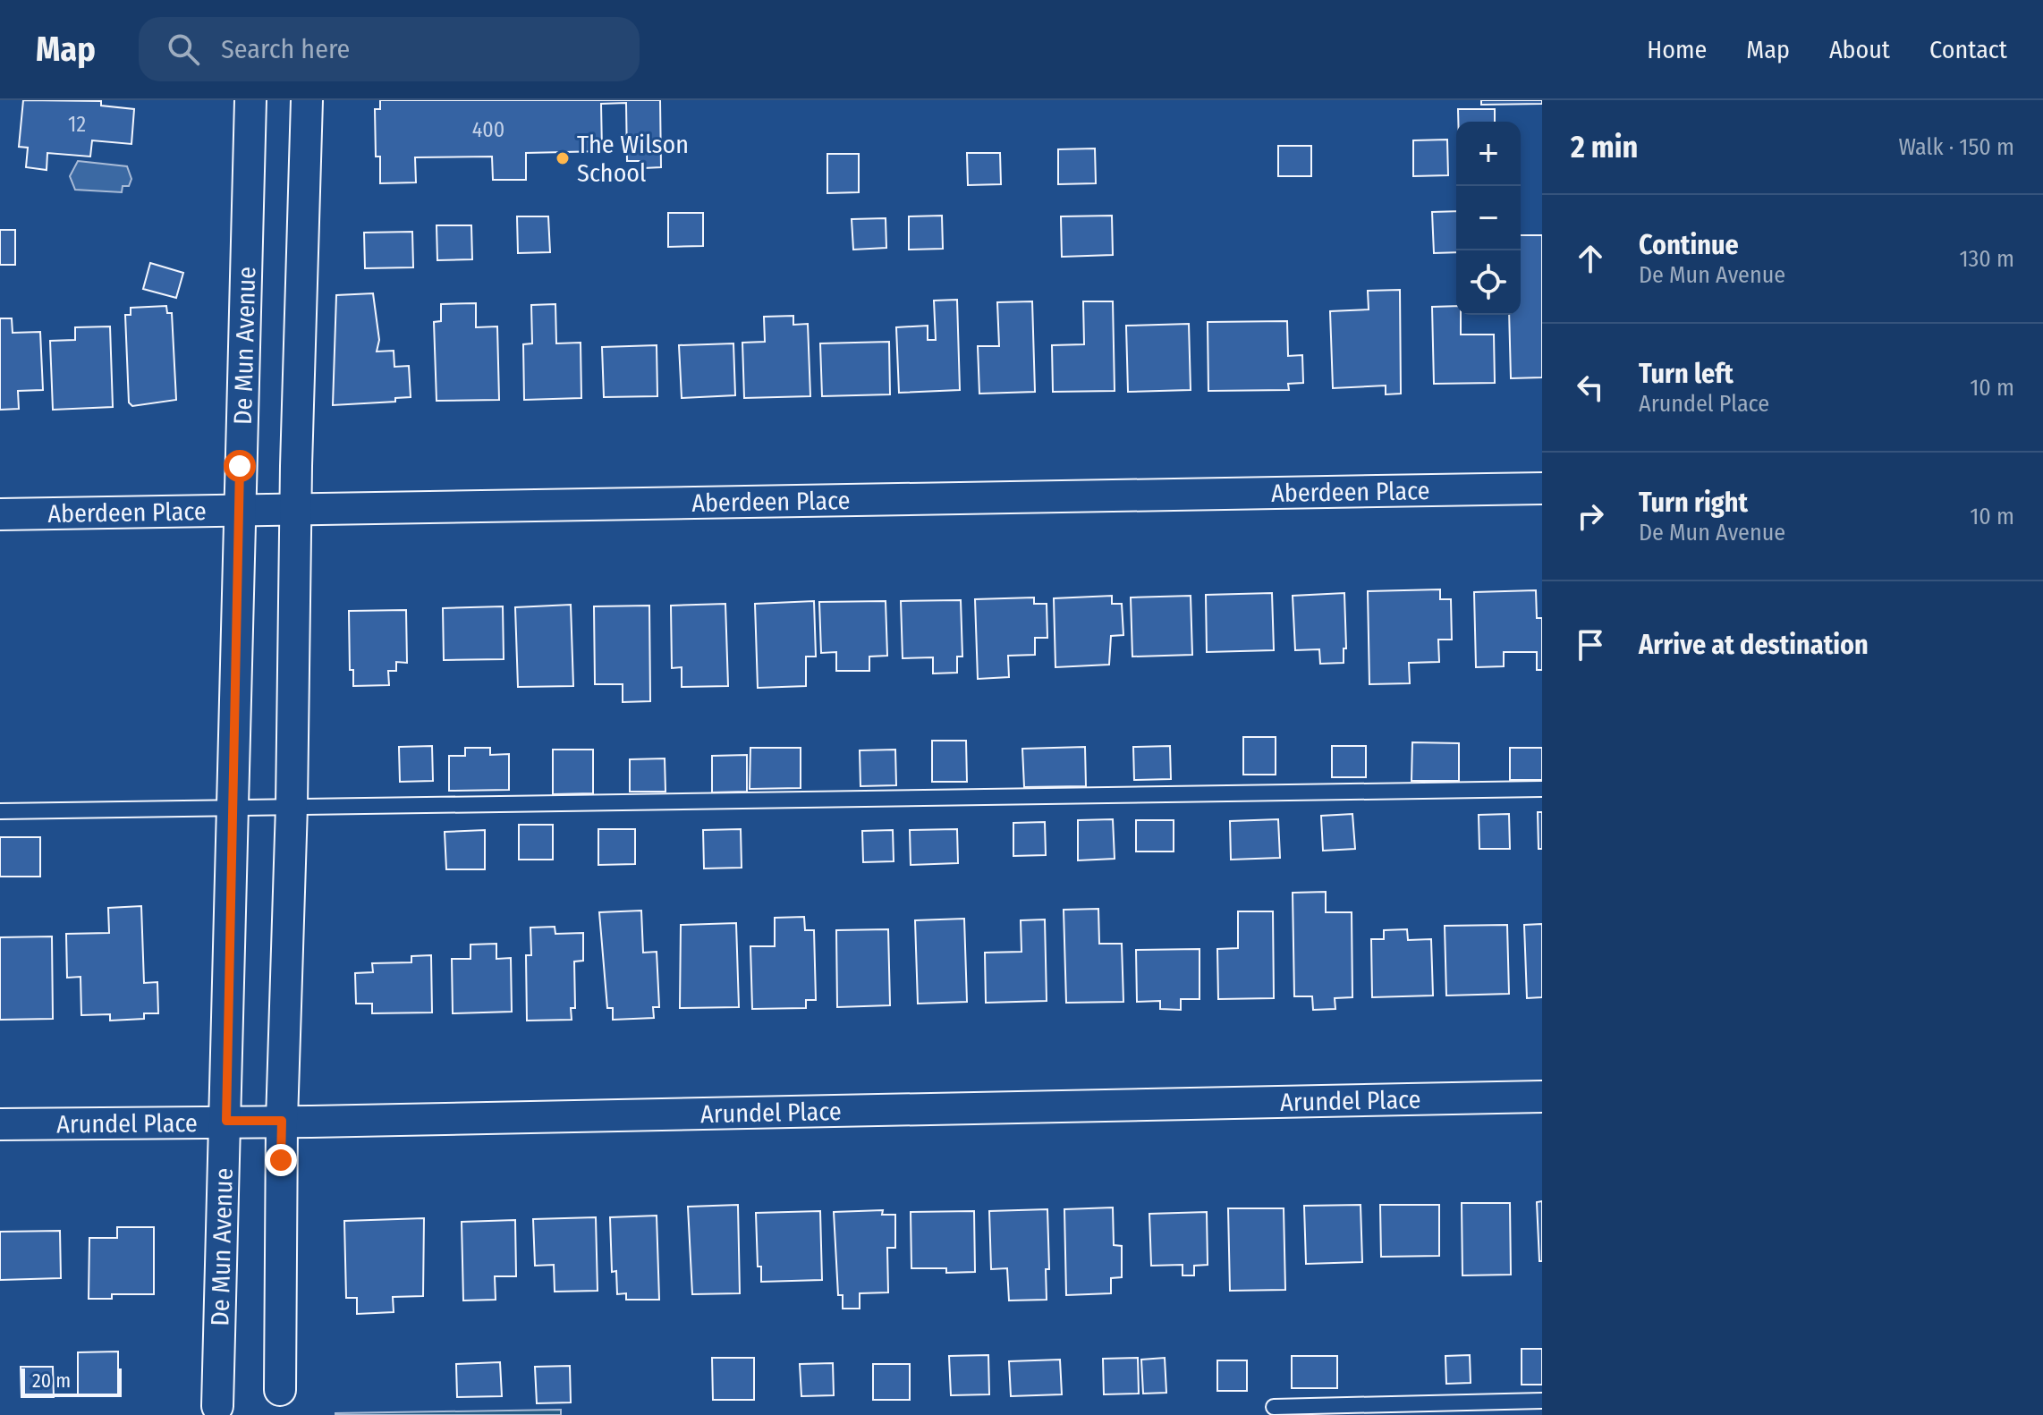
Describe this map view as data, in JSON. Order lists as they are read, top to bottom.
{
  "streets": {
    "street": ["De Mun Avenue", "Aberdeen Place", "Arundel Place"]
  },
  "crossings": [
    ["De Mun Avenue", "Aberdeen Place"],
    ["De Mun Avenue", "Arundel Place"]
  ],
  "places": ["The Wilson School"],
  "house_numbers": ["12", "400"],
  "scale_bar": "20 m",
  "page": {
    "header": "Map",
    "search": "Search here",
    "nav": [
      "Home",
      "Map",
      "About",
      "Contact"
    ],
    "heading": ["2 min", "Walk · 150 m"],
    "map_buttons": ["+", "−"],
    "list": [
      ["Continue", "De Mun Avenue", "130 m"],
      ["Turn left", "Arundel Place", "10 m"],
      ["Turn right", "De Mun Avenue", "10 m"],
      "Arrive at destination"
    ],
    "scale": "20 m"
  }
}
